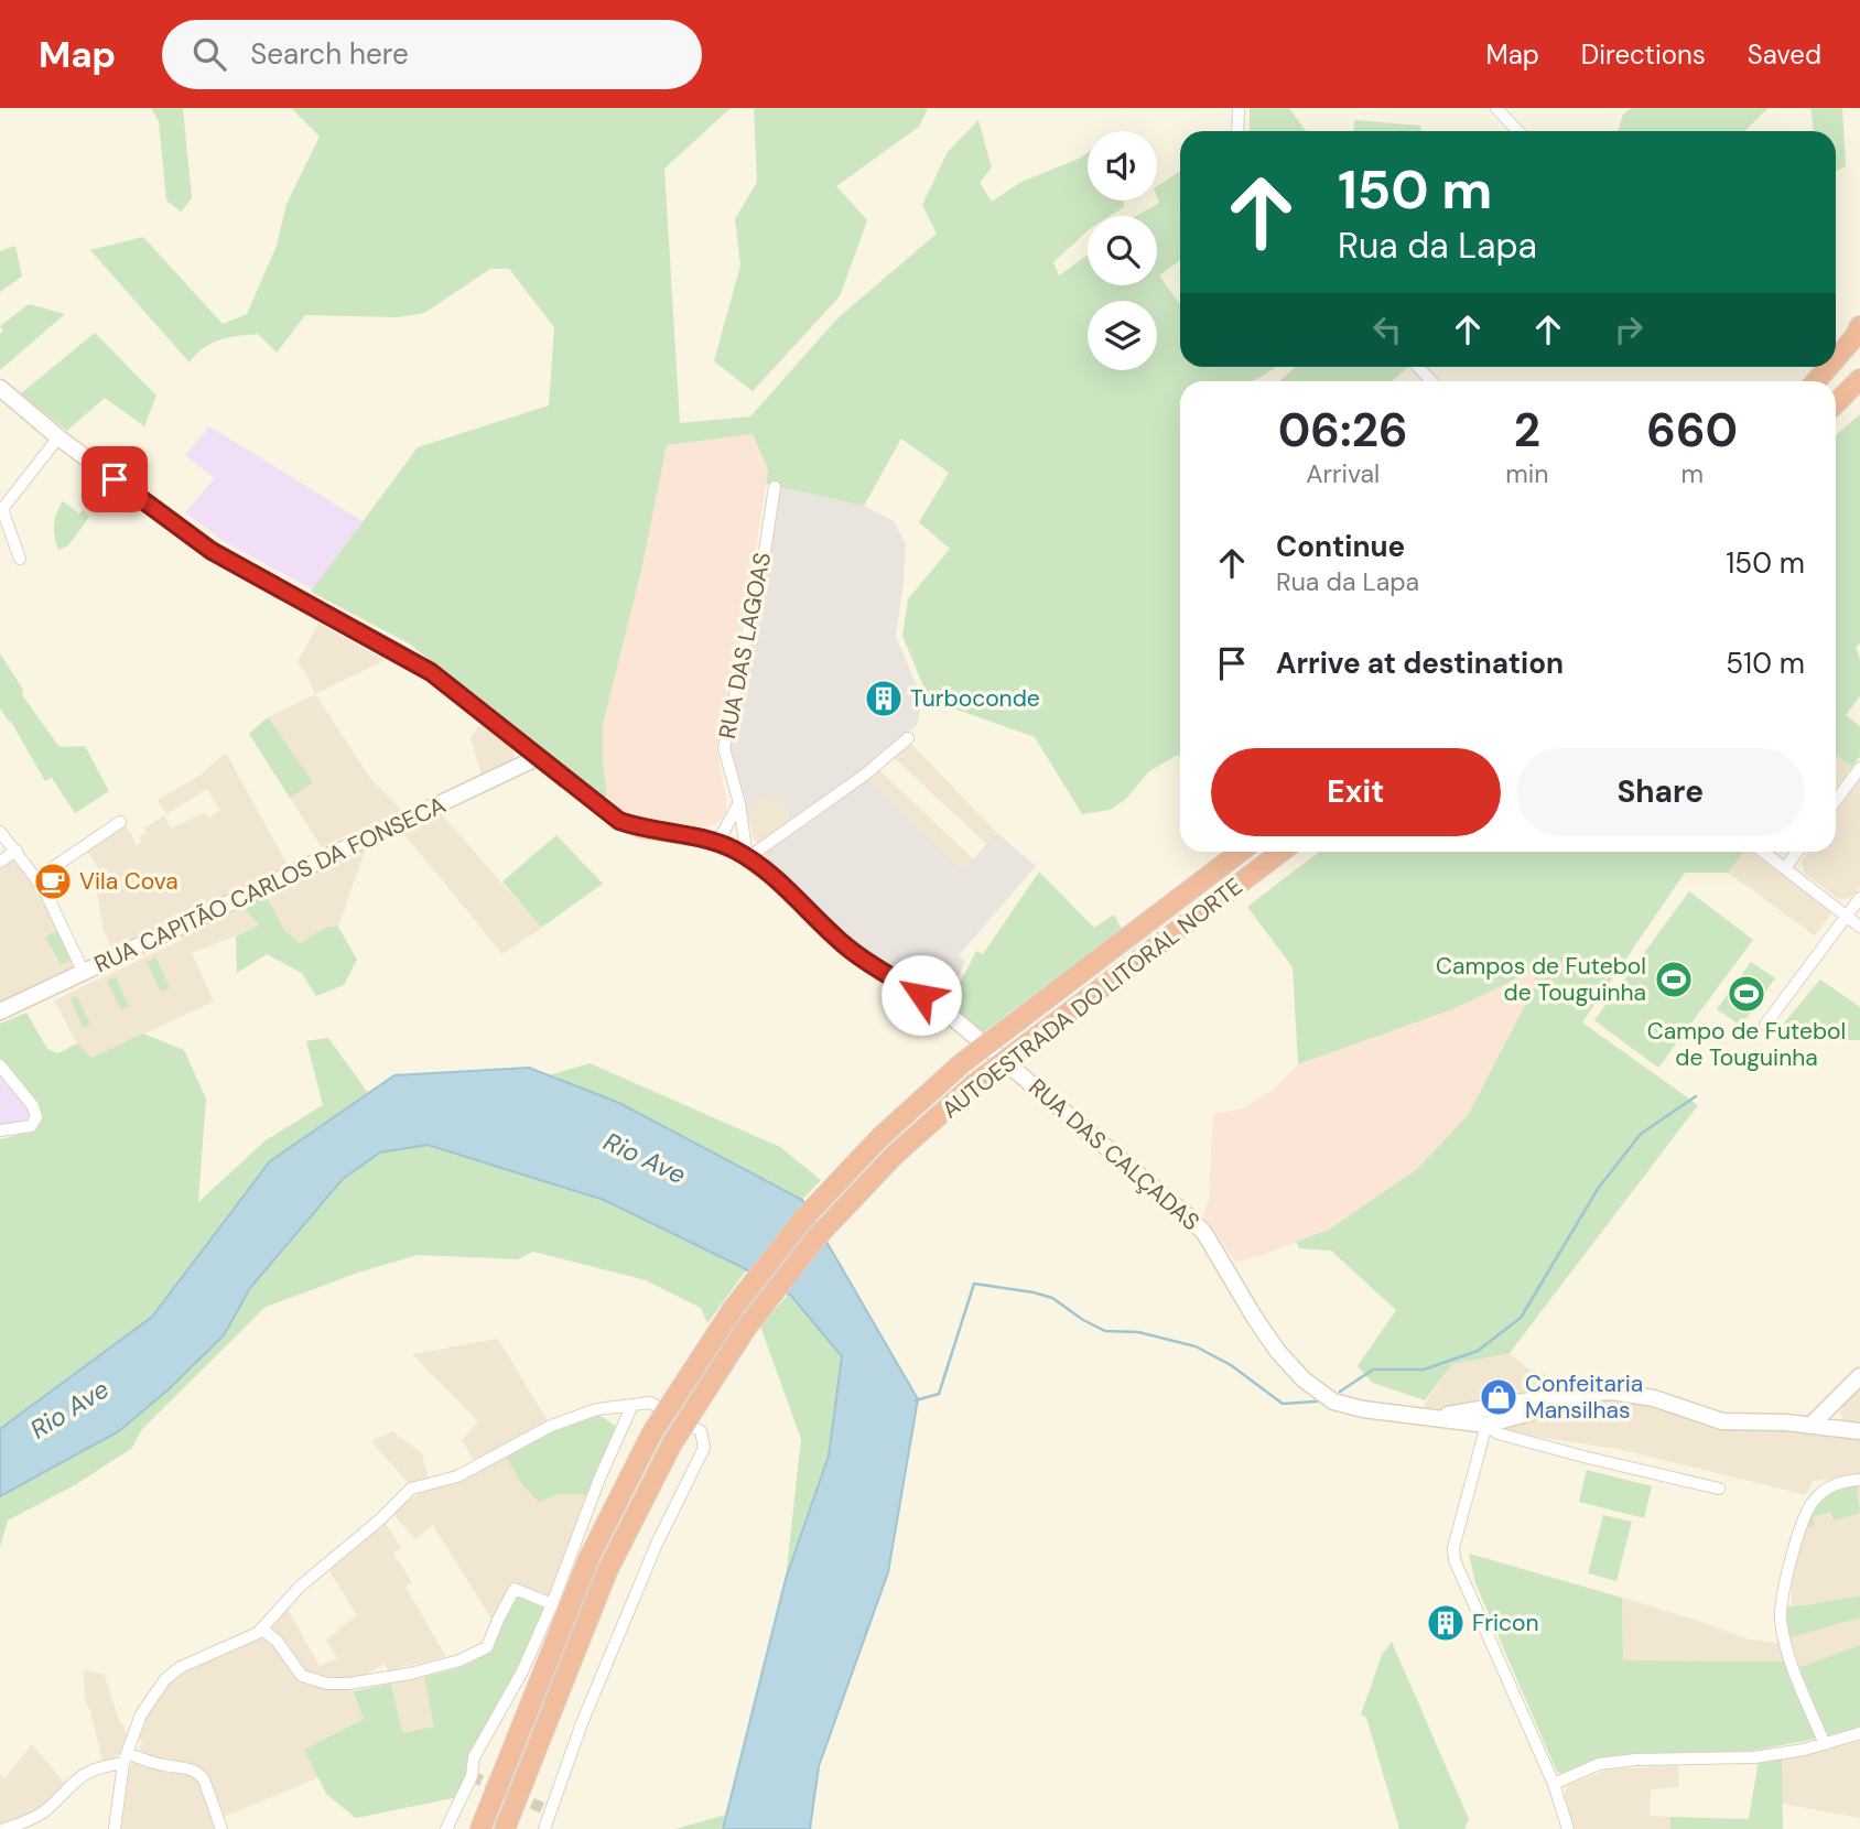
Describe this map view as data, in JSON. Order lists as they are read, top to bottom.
{
  "streets": {
    "highway": ["AUTOESTRADA DO LITORAL NORTE"],
    "main road": ["RUA CAPITÃO CARLOS DA FONSECA", "RUA DAS CALÇADAS"],
    "street": ["RUA DAS LAGOAS"]
  },
  "crossings": [
    ["RUA DAS LAGOAS", "RUA DAS CALÇADAS"],
    ["RUA CAPITÃO CARLOS DA FONSECA", "RUA DAS CALÇADAS"]
  ],
  "water": ["Rio Ave"],
  "places": {
    "building": ["Turboconde", "Fricon"],
    "cafe": ["Vila Cova"],
    "sports": ["Campos de Futebol de Touguinha", "Campo de Futebol de Touguinha"],
    "shop": ["Confeitaria Mansilhas"]
  },
  "page": {
    "header": "Map",
    "search": "Search here",
    "nav": ["Map", "Directions", "Saved"],
    "turn": ["150 m", "Rua da Lapa"],
    "eta": [
      "06:26",
      "Arrival",
      "2",
      "min",
      "660",
      "m"
    ],
    "list": [
      {
        "name": "Continue",
        "note": "Rua da Lapa",
        "value": "150 m"
      },
      {
        "name": "Arrive at destination",
        "value": "510 m"
      }
    ],
    "buttons": ["Exit", "Share"]
  }
}
